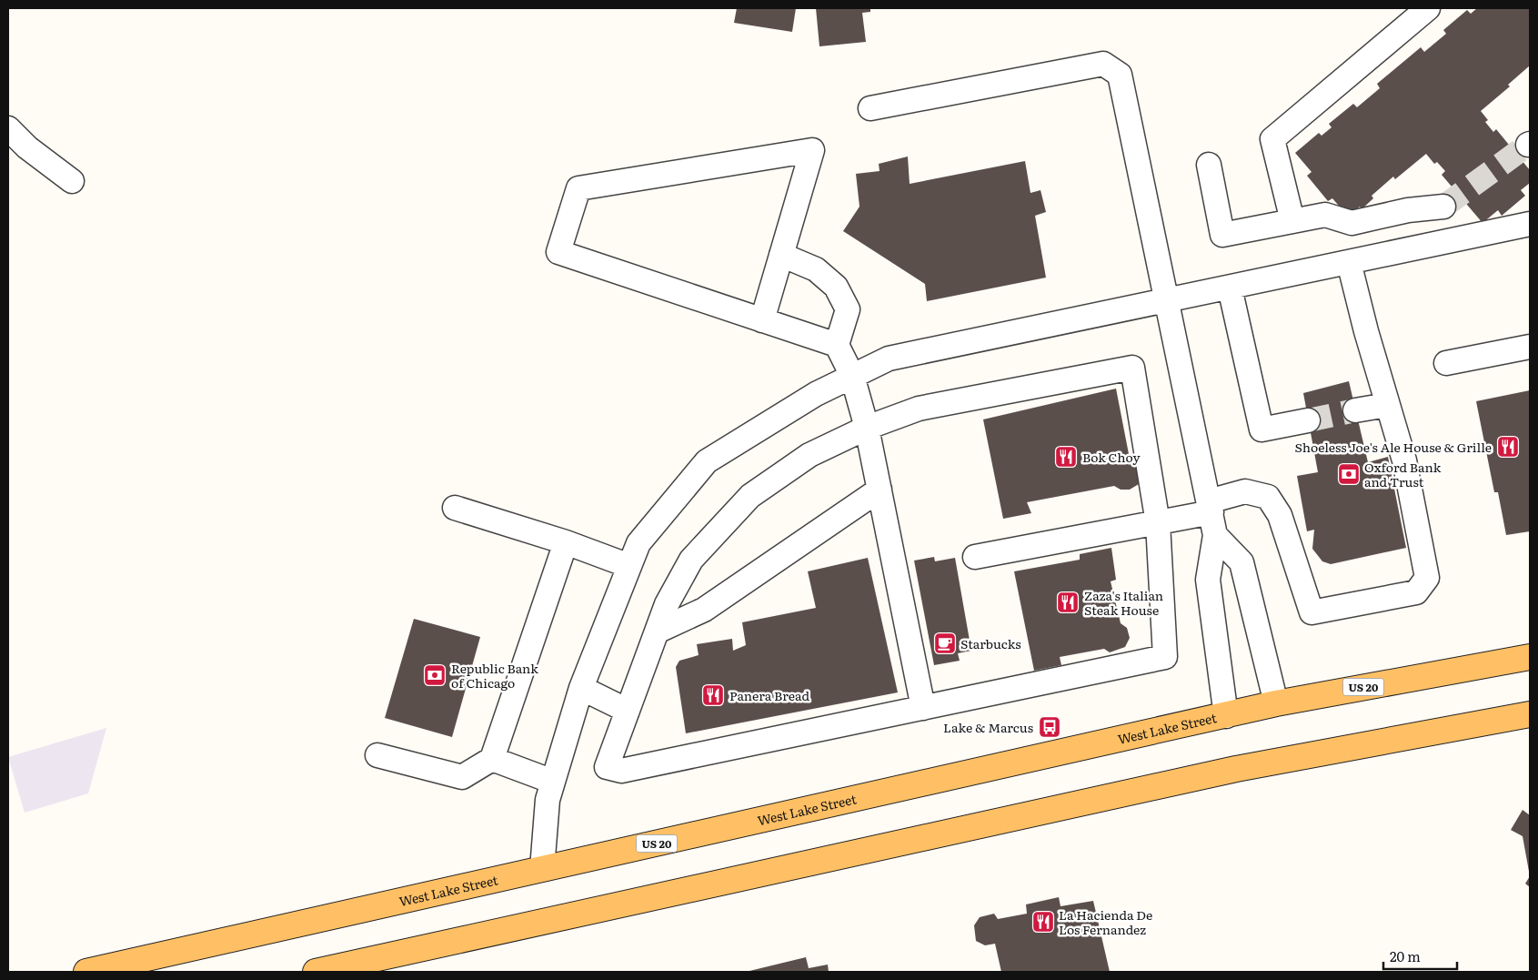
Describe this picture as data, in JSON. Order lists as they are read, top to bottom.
{
  "streets": {
    "main road": ["US 20", "West Lake Street"]
  },
  "places": {
    "restaurant": [
      "Shoeless Joe's Ale House & Grille",
      "Bok Choy",
      "Zaza's Italian Steak House",
      "Panera Bread",
      "La Hacienda De Los Fernandez"
    ],
    "bank": ["Oxford Bank and Trust", "Republic Bank of Chicago"],
    "cafe": ["Starbucks"],
    "bus stop": ["Lake & Marcus"]
  },
  "scale_bar": "20 m"
}
